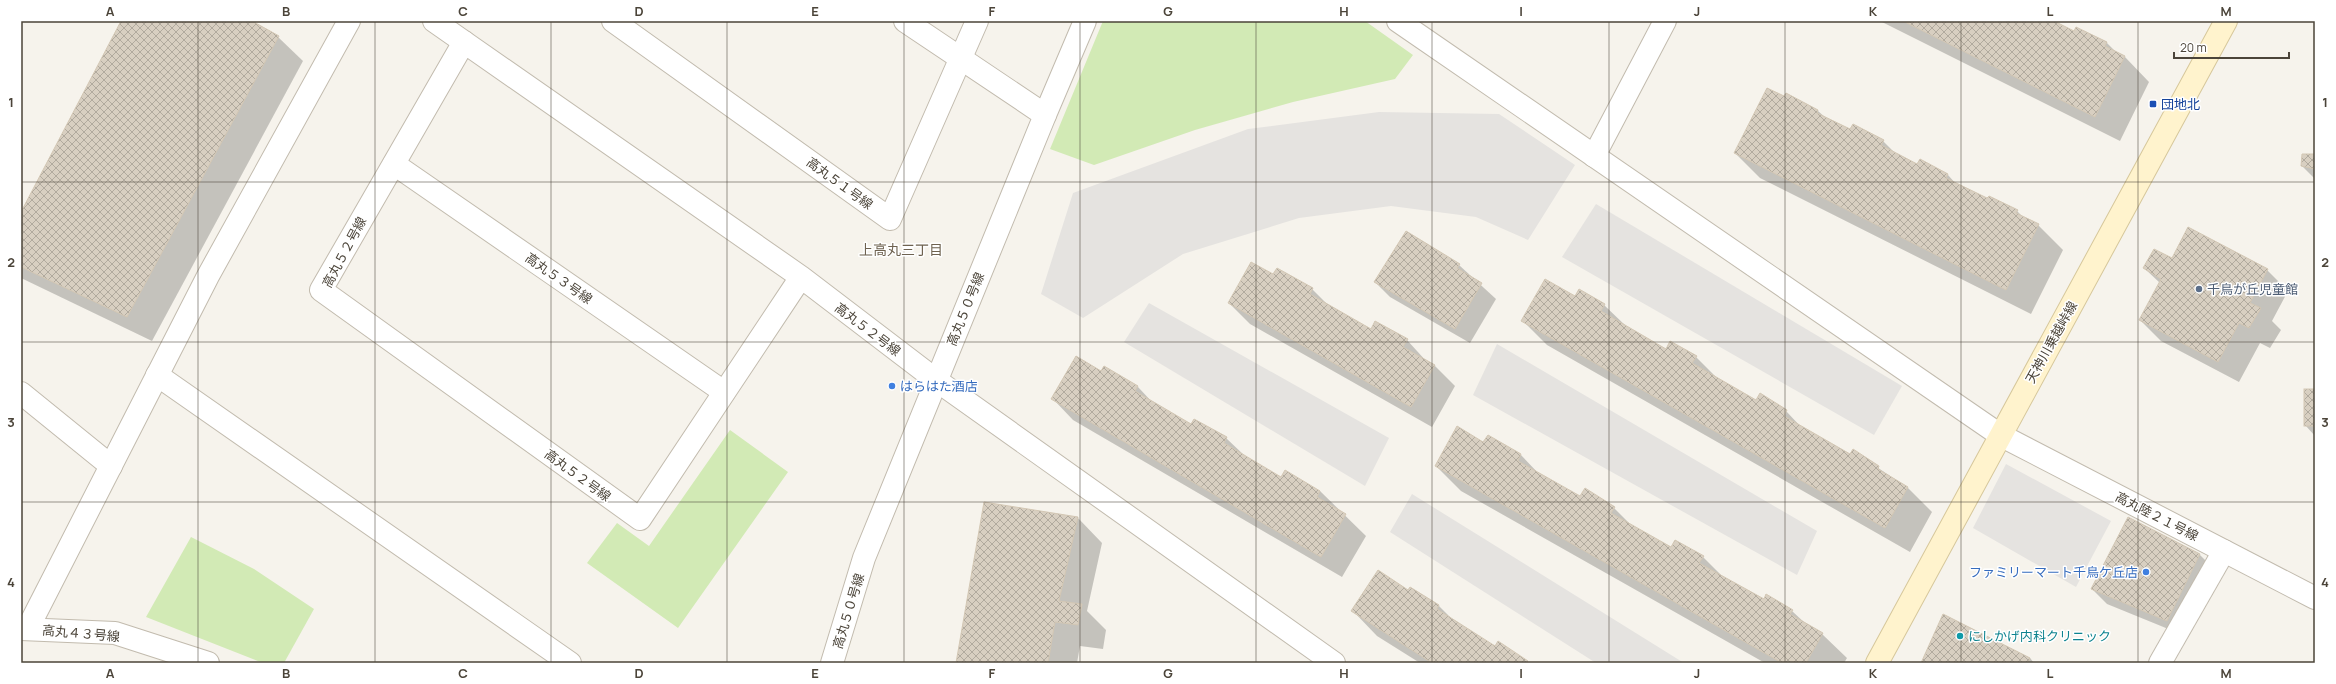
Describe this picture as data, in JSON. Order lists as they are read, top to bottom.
{
  "streets": {
    "street": [
      "高丸５１号線",
      "高丸５２号線",
      "高丸５３号線",
      "高丸５０号線",
      "天神川乗越峠線",
      "高丸陸２１号線",
      "高丸４３号線"
    ]
  },
  "crossings": [
    ["高丸５２号線", "高丸５３号線"],
    ["高丸５２号線", "高丸５０号線"],
    ["天神川乗越峠線", "高丸陸２１号線"]
  ],
  "districts": ["上高丸三丁目"],
  "places": {
    "transit": ["団地北"],
    "other": [
      "千鳥が丘児童館",
      "はらはた酒店",
      "ファミリーマート千鳥ケ丘店",
      "にしかげ内科クリニック"
    ]
  },
  "scale_bar": "20 m",
  "grid": {
    "columns": [
      "A",
      "B",
      "C",
      "D",
      "E",
      "F",
      "G",
      "H",
      "I",
      "J",
      "K",
      "L",
      "M"
    ],
    "rows": [
      "1",
      "2",
      "3",
      "4"
    ]
  }
}
